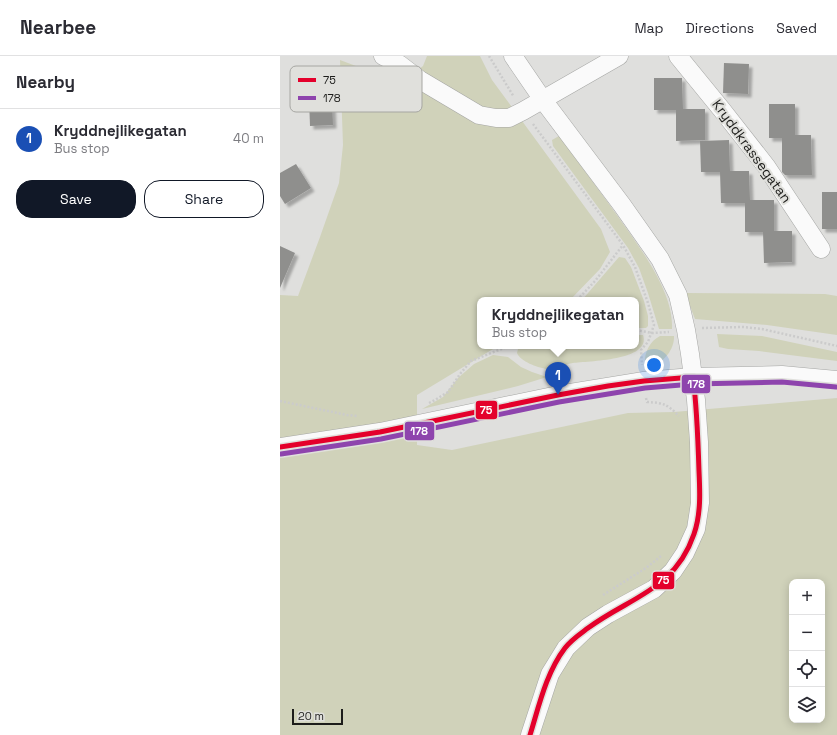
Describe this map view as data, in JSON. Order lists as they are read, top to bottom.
{
  "streets": {
    "street": ["Kryddkrassegatan"]
  },
  "lines": ["transit line 75", "transit line 178"],
  "legend": ["75", "178"],
  "scale_bar": "20 m",
  "page": {
    "header": "Nearbee",
    "nav": ["Map", "Directions", "Saved"],
    "heading": "Nearby",
    "list": [
      {
        "mark": "1",
        "name": "Kryddnejlikegatan",
        "note": "Bus stop",
        "value": "40 m"
      }
    ],
    "buttons": ["Save", "Share"],
    "popup": ["Kryddnejlikegatan", "Bus stop"],
    "pins": "1",
    "map_buttons": ["+", "−"],
    "scale": "20 m"
  }
}
